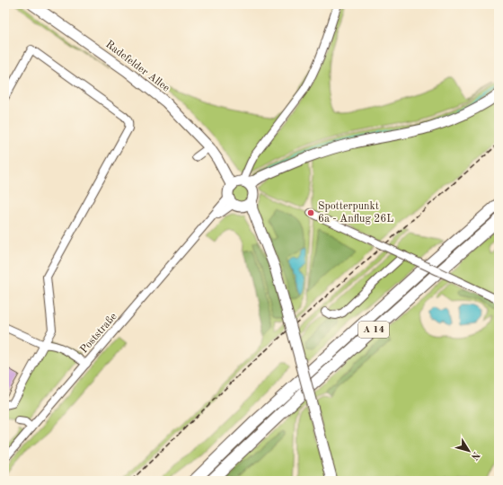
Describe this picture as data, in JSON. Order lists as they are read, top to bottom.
{
  "streets": {
    "highway": ["A 14"],
    "main road": ["Radefelder Allee"],
    "street": ["Poststraße"]
  },
  "crossings": [
    ["Radefelder Allee", "Poststraße"]
  ],
  "places": ["Spotterpunkt 6a - Anflug 26L"],
  "north": "bottom right"
}
